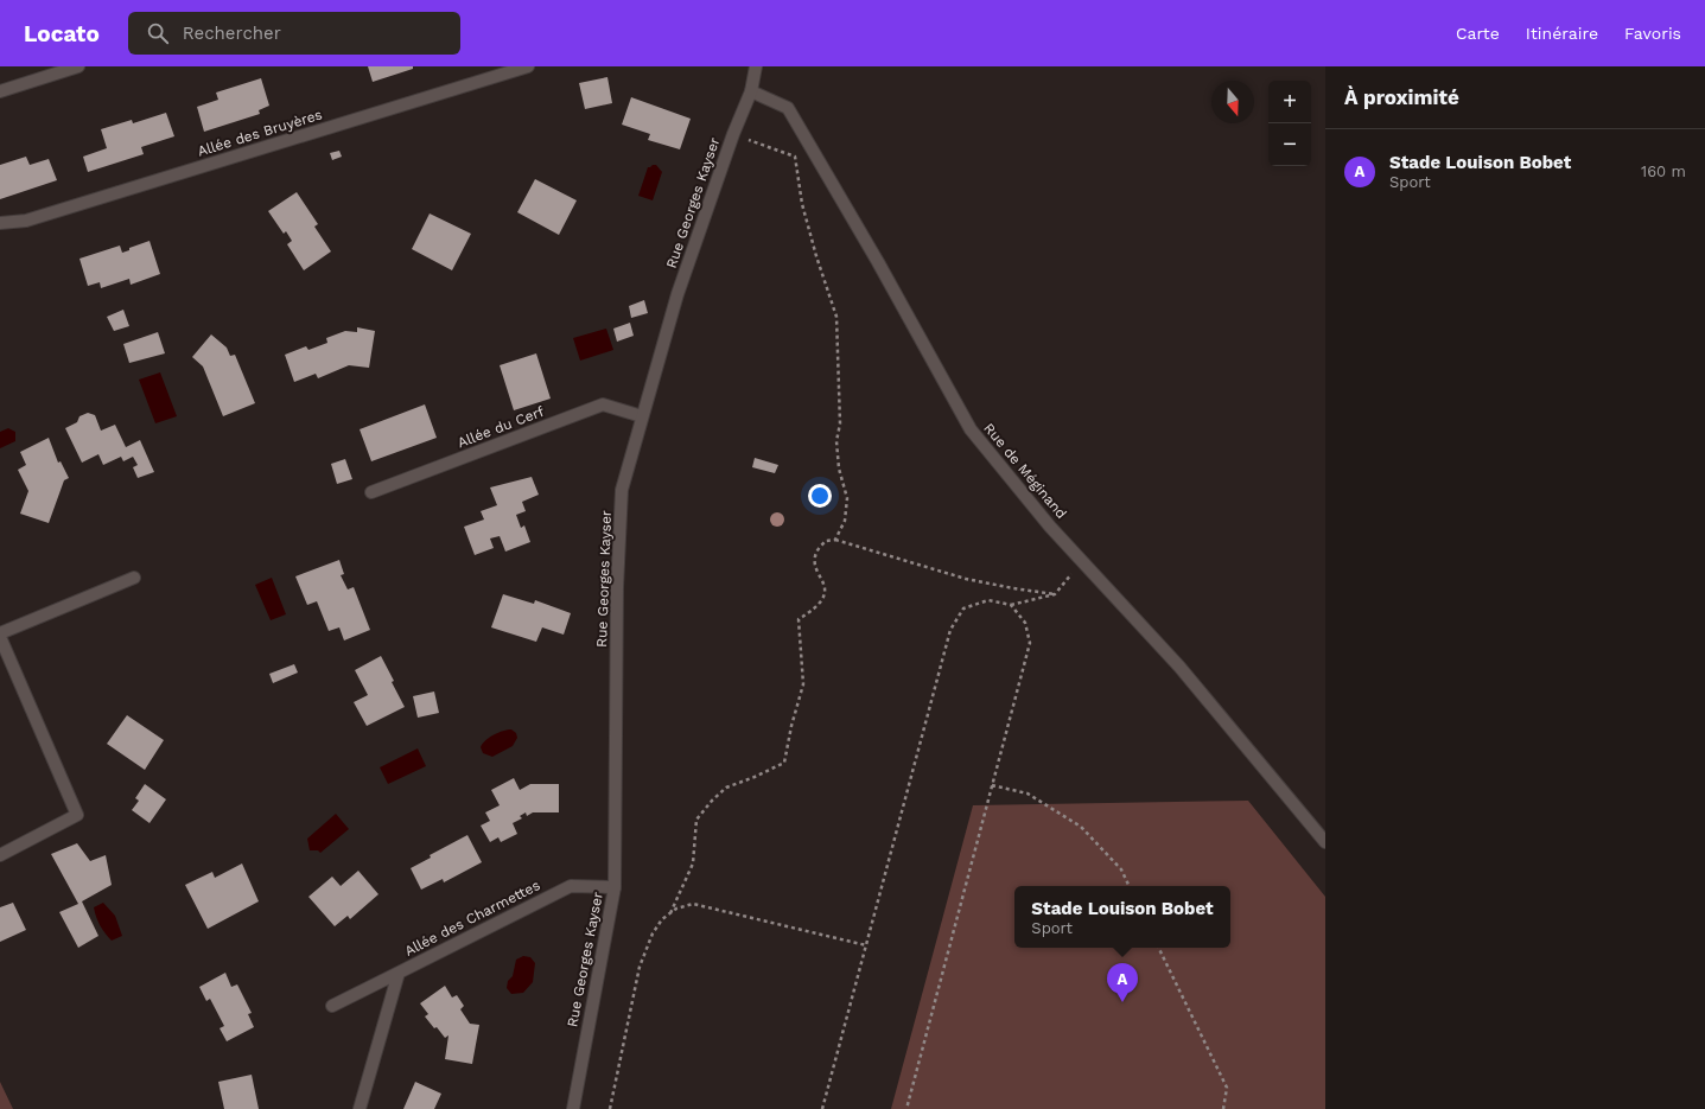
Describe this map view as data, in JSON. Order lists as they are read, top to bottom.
{
  "streets": {
    "street": [
      "Allée des Bruyères",
      "Rue Georges Kayser",
      "Allée du Cerf",
      "Rue de Méginand",
      "Allée des Charmettes"
    ]
  },
  "crossings": [
    ["Rue Georges Kayser", "Allée du Cerf"],
    ["Rue Georges Kayser", "Rue de Méginand"],
    ["Rue Georges Kayser", "Allée des Charmettes"]
  ],
  "north": "bottom",
  "page": {
    "header": "Locato",
    "search": "Rechercher",
    "nav": ["Carte", "Itinéraire", "Favoris"],
    "heading": "À proximité",
    "map_buttons": ["+", "−"],
    "list": [
      {
        "mark": "A",
        "name": "Stade Louison Bobet",
        "note": "Sport",
        "value": "160 m"
      }
    ],
    "popup": ["Stade Louison Bobet", "Sport"],
    "pins": "A"
  }
}
